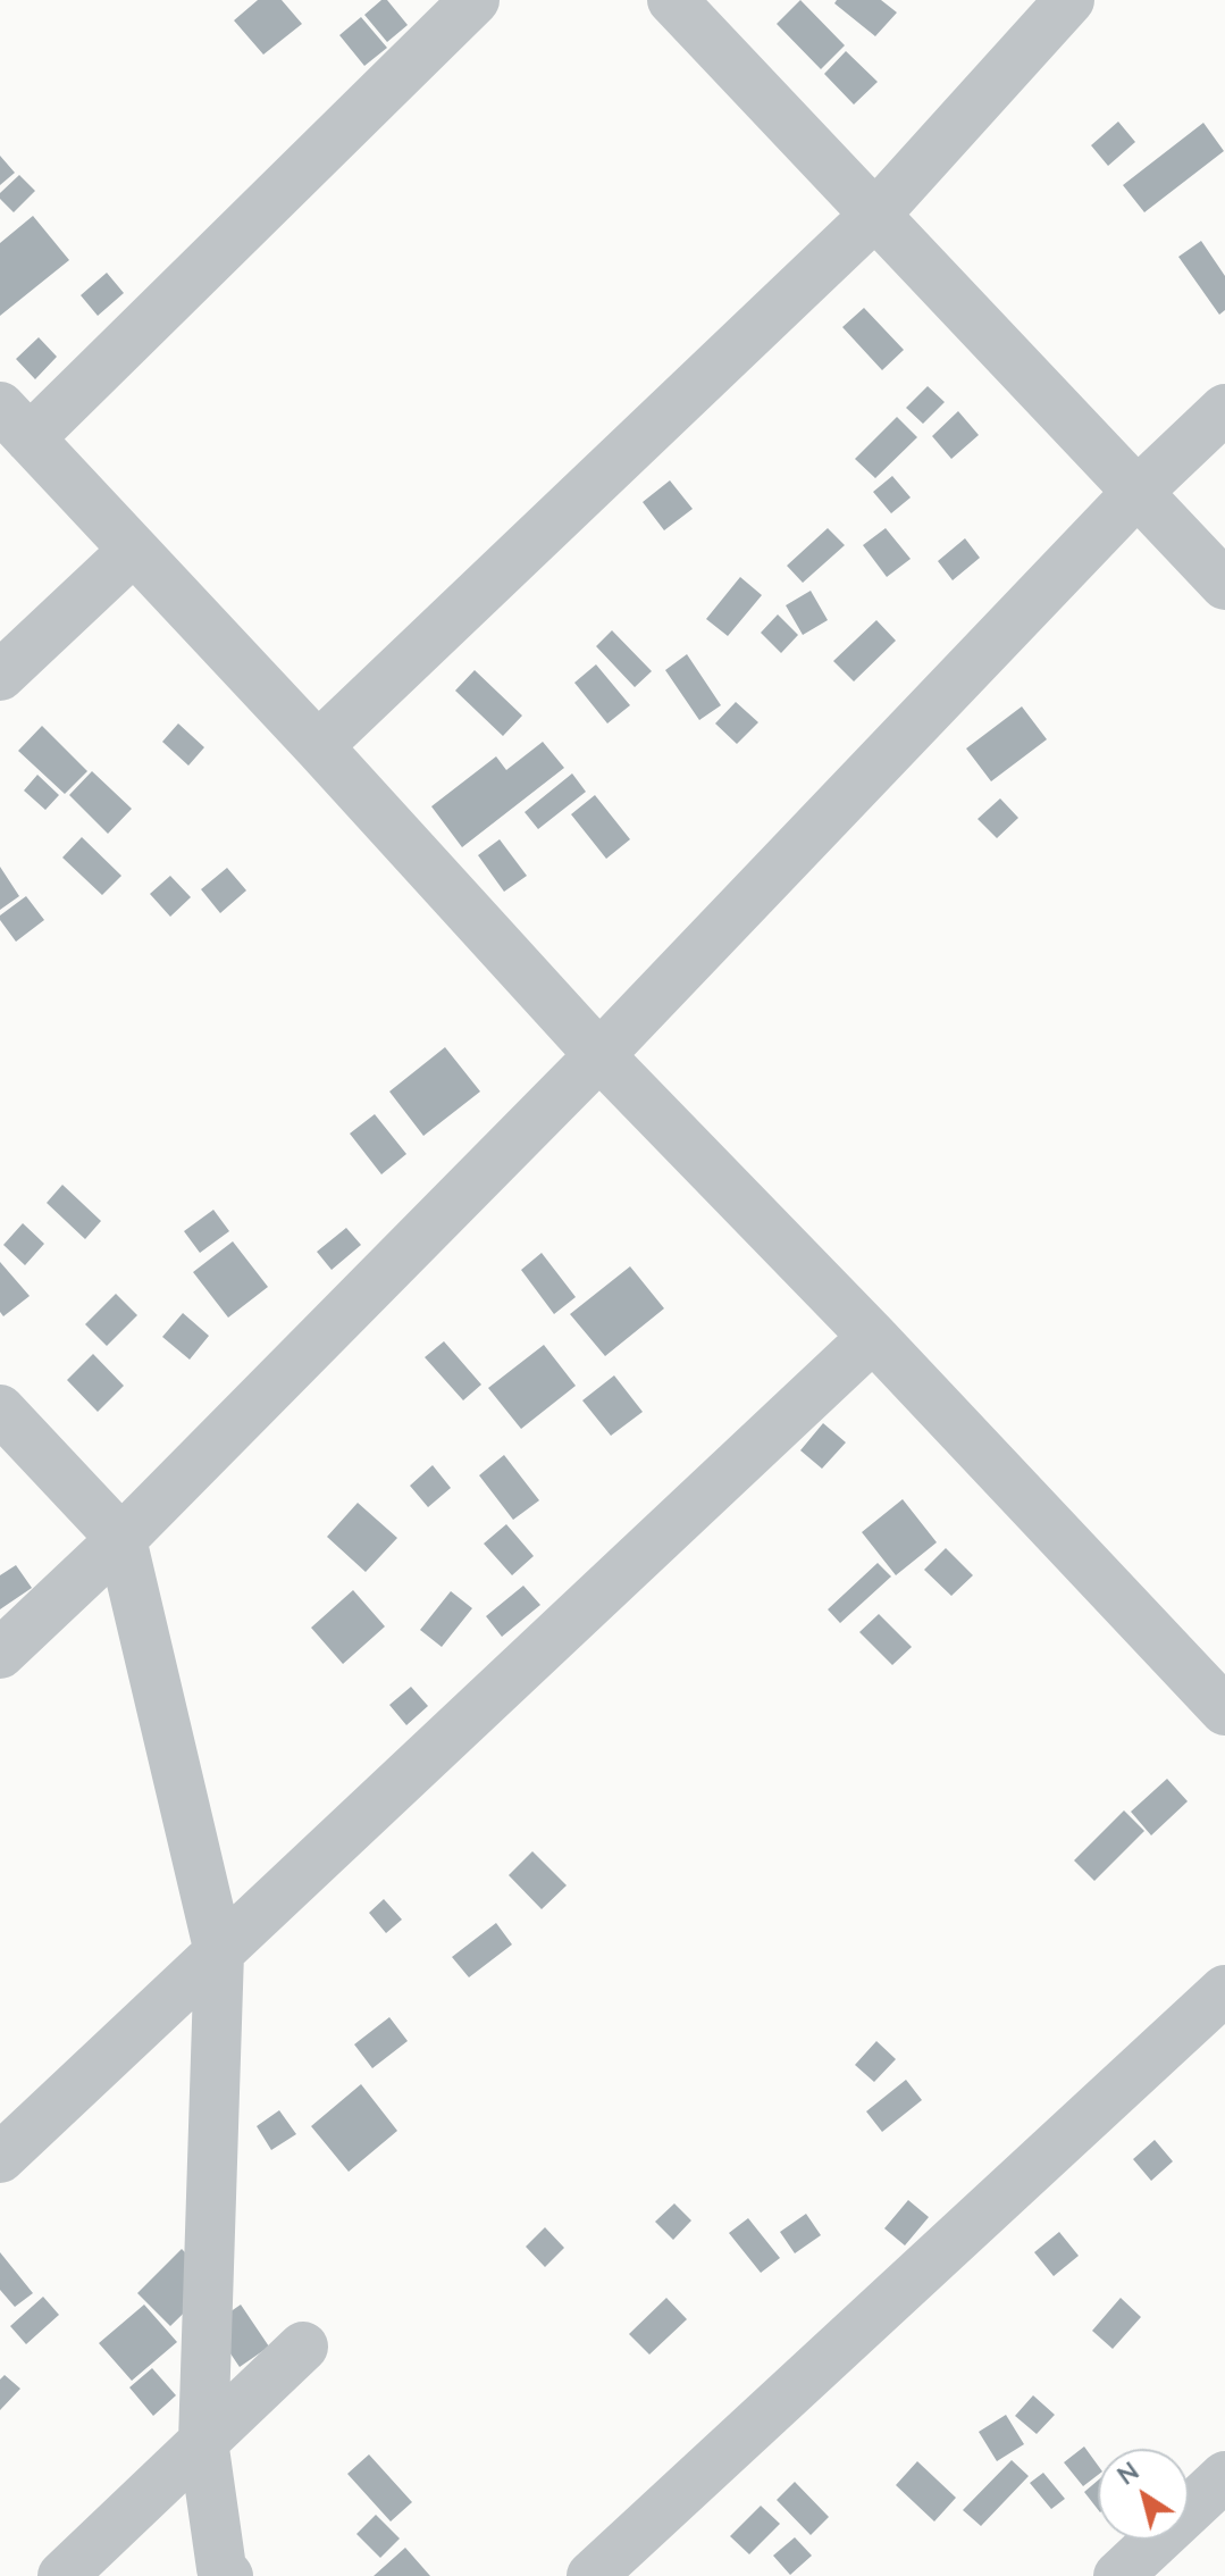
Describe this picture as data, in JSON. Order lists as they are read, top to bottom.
{
  "north": "top left"
}
